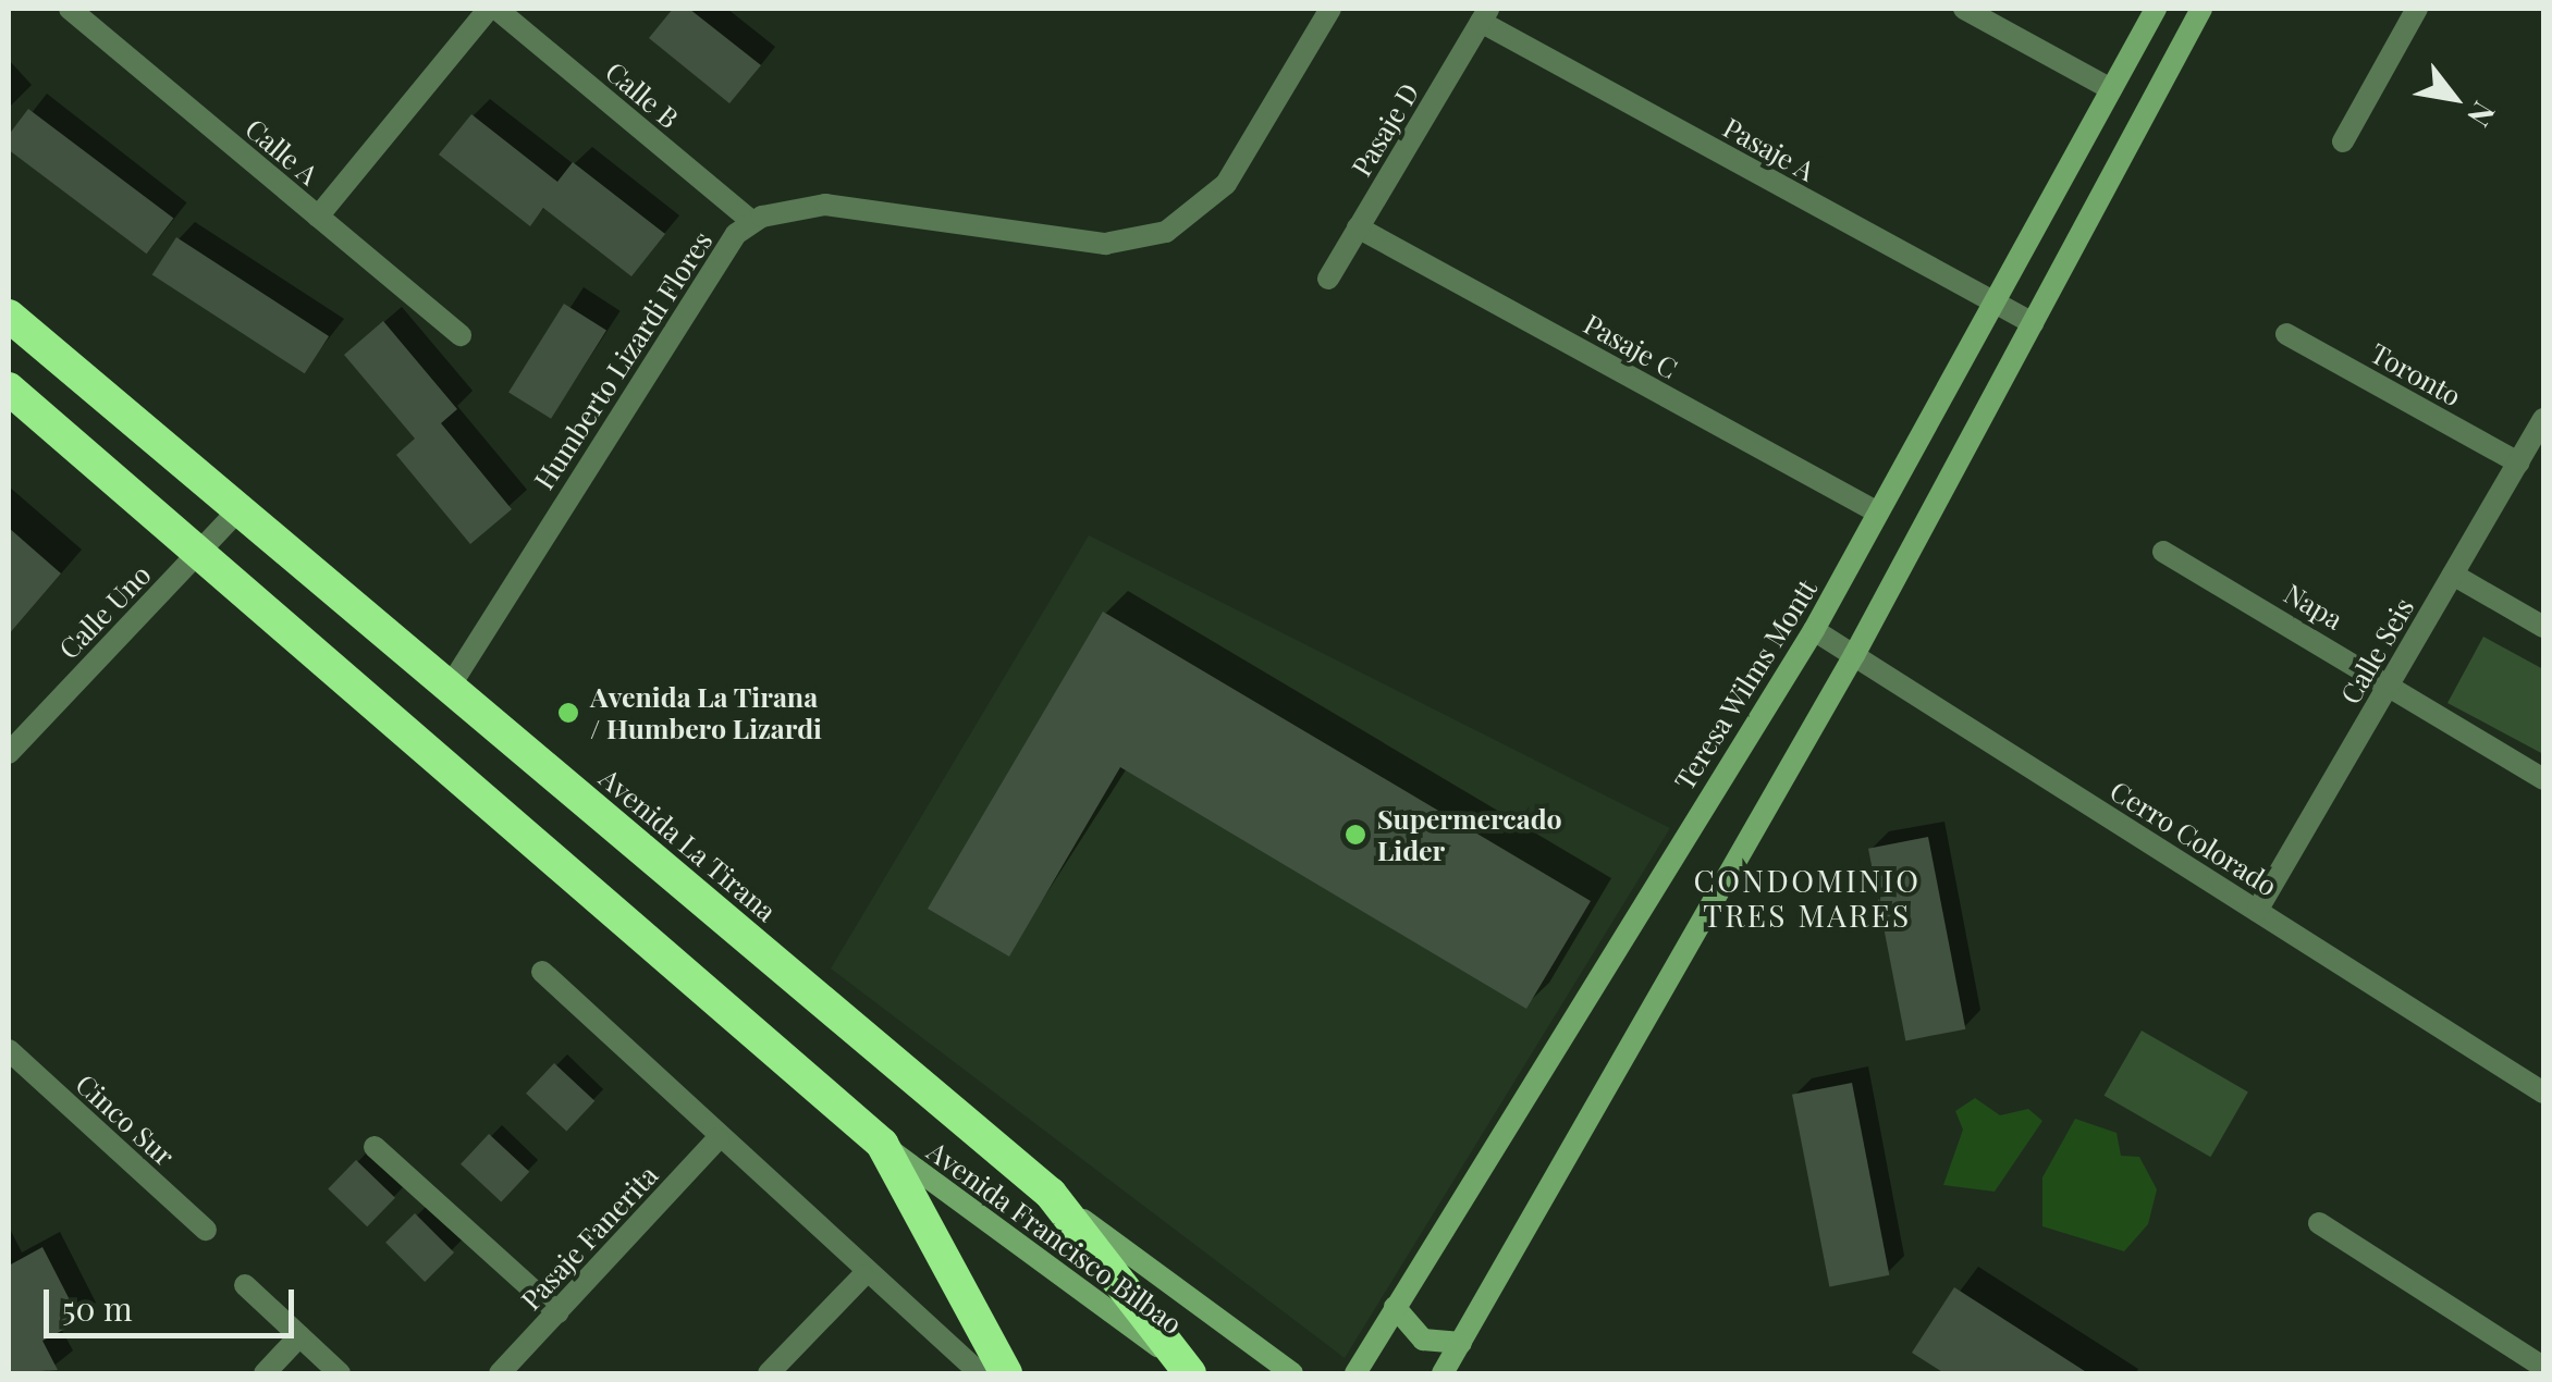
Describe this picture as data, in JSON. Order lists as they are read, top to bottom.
{
  "streets": {
    "highway": ["Avenida La Tirana"],
    "street": [
      "Calle B",
      "Pasaje D",
      "Pasaje A",
      "Calle A",
      "Pasaje C",
      "Humberto Lizardi Flores",
      "Toronto",
      "Napa",
      "Calle Uno",
      "Calle Seis",
      "Teresa Wilms Montt",
      "Cerro Colorado",
      "Cinco Sur",
      "Pasaje Fanerita",
      "Avenida Francisco Bilbao"
    ]
  },
  "crossings": [
    ["Calle B", "Humberto Lizardi Flores"],
    ["Pasaje D", "Pasaje A"],
    ["Pasaje D", "Pasaje C"],
    ["Pasaje A", "Teresa Wilms Montt"],
    ["Pasaje C", "Teresa Wilms Montt"],
    ["Humberto Lizardi Flores", "Avenida La Tirana"],
    ["Toronto", "Calle Seis"],
    ["Napa", "Calle Seis"],
    ["Calle Uno", "Avenida La Tirana"],
    ["Calle Seis", "Cerro Colorado"],
    ["Teresa Wilms Montt", "Cerro Colorado"],
    ["Avenida La Tirana", "Avenida Francisco Bilbao"]
  ],
  "districts": ["CONDOMINIO TRES MARES"],
  "places": ["Avenida La Tirana / Humbero Lizardi", "Supermercado Lider"],
  "scale_bar": "50 m",
  "north": "bottom right"
}
